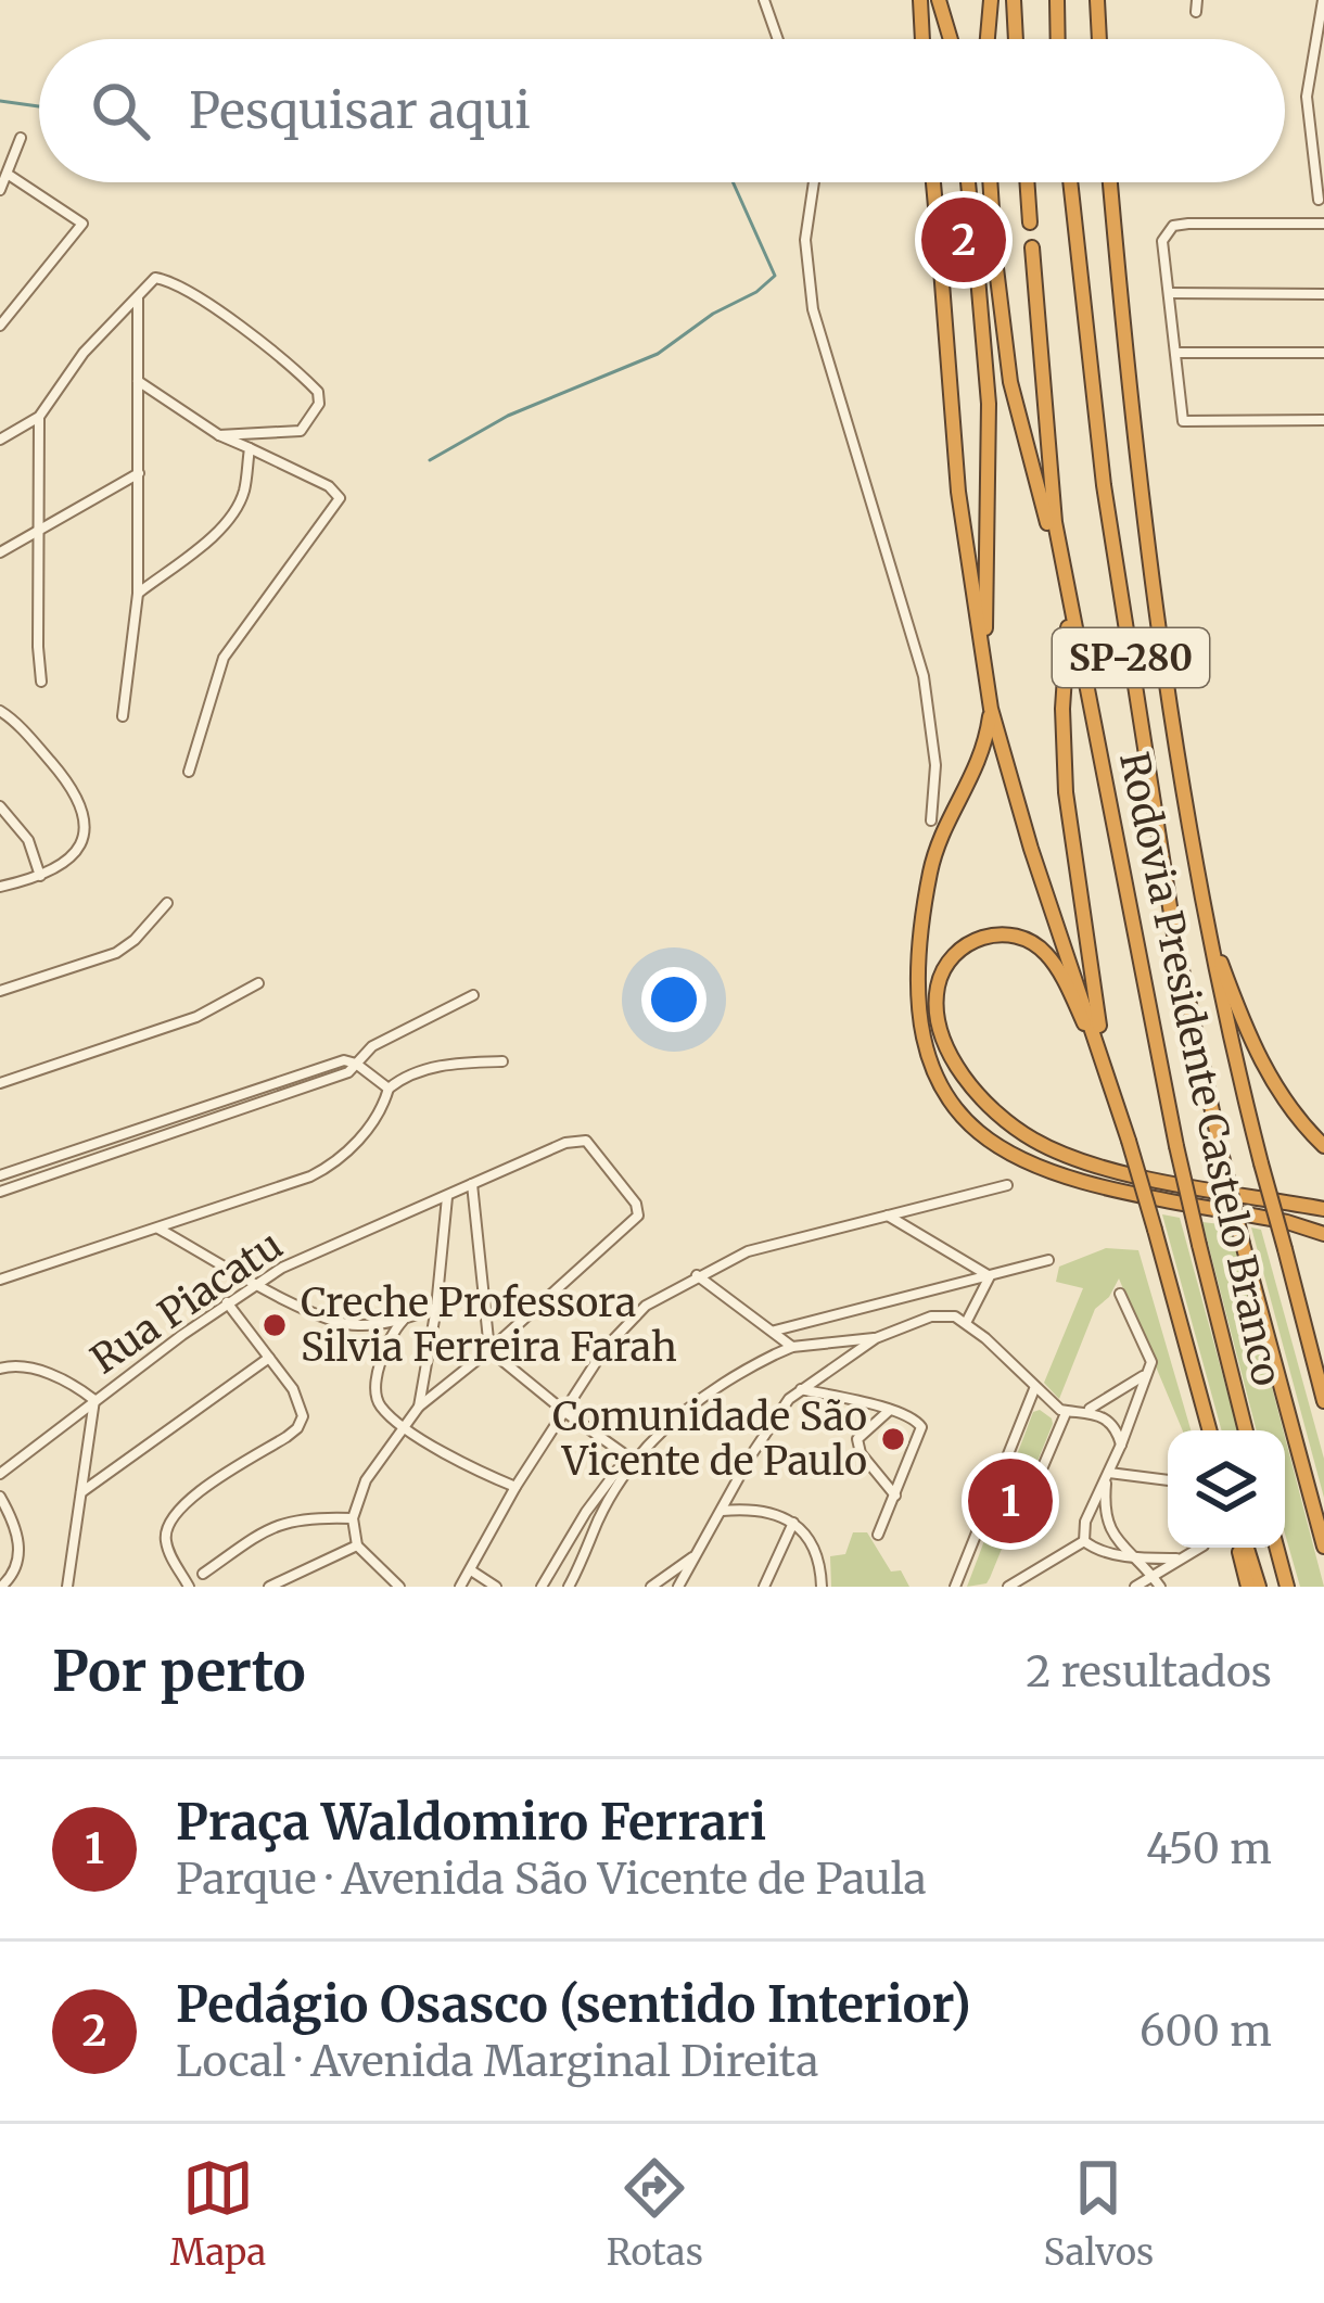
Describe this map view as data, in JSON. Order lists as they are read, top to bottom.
{
  "streets": {
    "highway": ["SP-280", "Rodovia Presidente Castelo Branco"],
    "street": ["Rua Piacatu"]
  },
  "places": ["Creche Professora Silvia Ferreira Farah", "Comunidade São Vicente de Paulo"],
  "page": {
    "search": "Pesquisar aqui",
    "pins": ["2", "1"],
    "heading": ["Por perto", "2 resultados"],
    "list": [
      {
        "mark": "1",
        "name": "Praça Waldomiro Ferrari",
        "note": "Parque · Avenida São Vicente de Paula",
        "value": "450 m"
      },
      {
        "mark": "2",
        "name": "Pedágio Osasco (sentido Interior)",
        "note": "Local · Avenida Marginal Direita",
        "value": "600 m"
      }
    ],
    "nav": ["Mapa", "Rotas", "Salvos"]
  }
}
